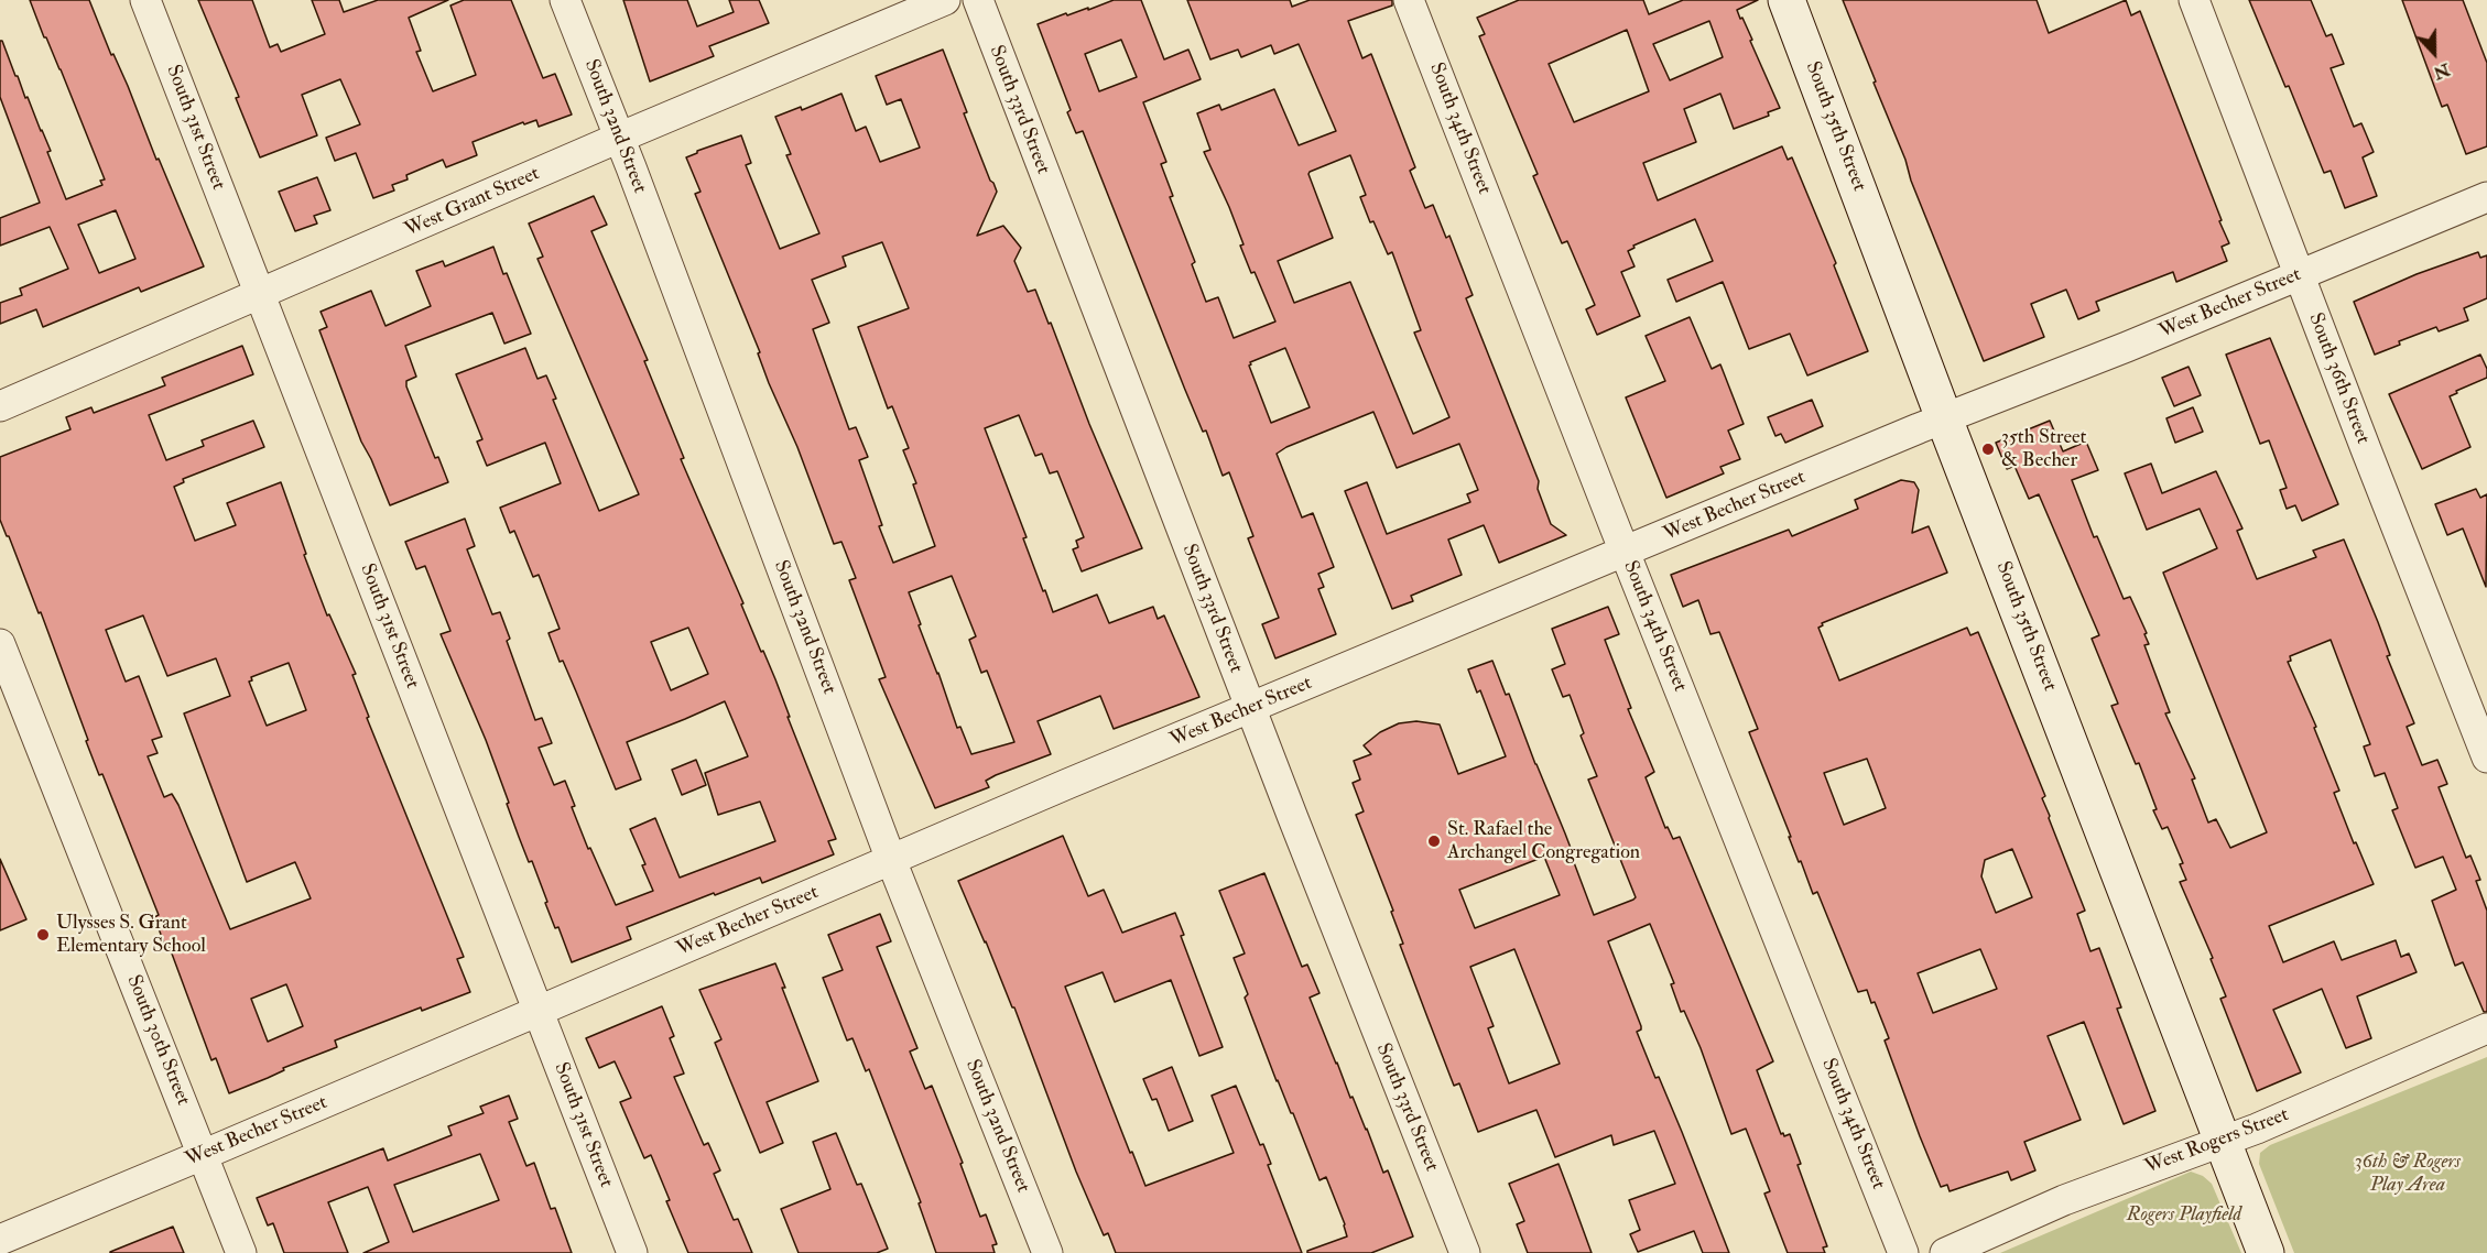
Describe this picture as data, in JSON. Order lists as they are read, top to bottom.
{
  "streets": {
    "main road": ["South 35th Street"],
    "street": [
      "South 33rd Street",
      "South 32nd Street",
      "South 31st Street",
      "South 34th Street",
      "West Grant Street",
      "West Becher Street",
      "South 36th Street",
      "South 30th Street",
      "West Rogers Street"
    ]
  },
  "crossings": [
    ["South 33rd Street", "West Becher Street"],
    ["South 32nd Street", "West Grant Street"],
    ["South 32nd Street", "West Becher Street"],
    ["South 35th Street", "West Becher Street"],
    ["South 35th Street", "West Rogers Street"],
    ["South 31st Street", "West Grant Street"],
    ["South 31st Street", "West Becher Street"],
    ["South 34th Street", "West Becher Street"],
    ["West Becher Street", "South 36th Street"],
    ["West Becher Street", "South 30th Street"]
  ],
  "parks": ["36th & Rogers Play Area", "Rogers Playfield"],
  "places": ["35th Street & Becher", "St. Rafael the Archangel Congregation", "Ulysses S. Grant Elementary School"],
  "north": "bottom"
}
